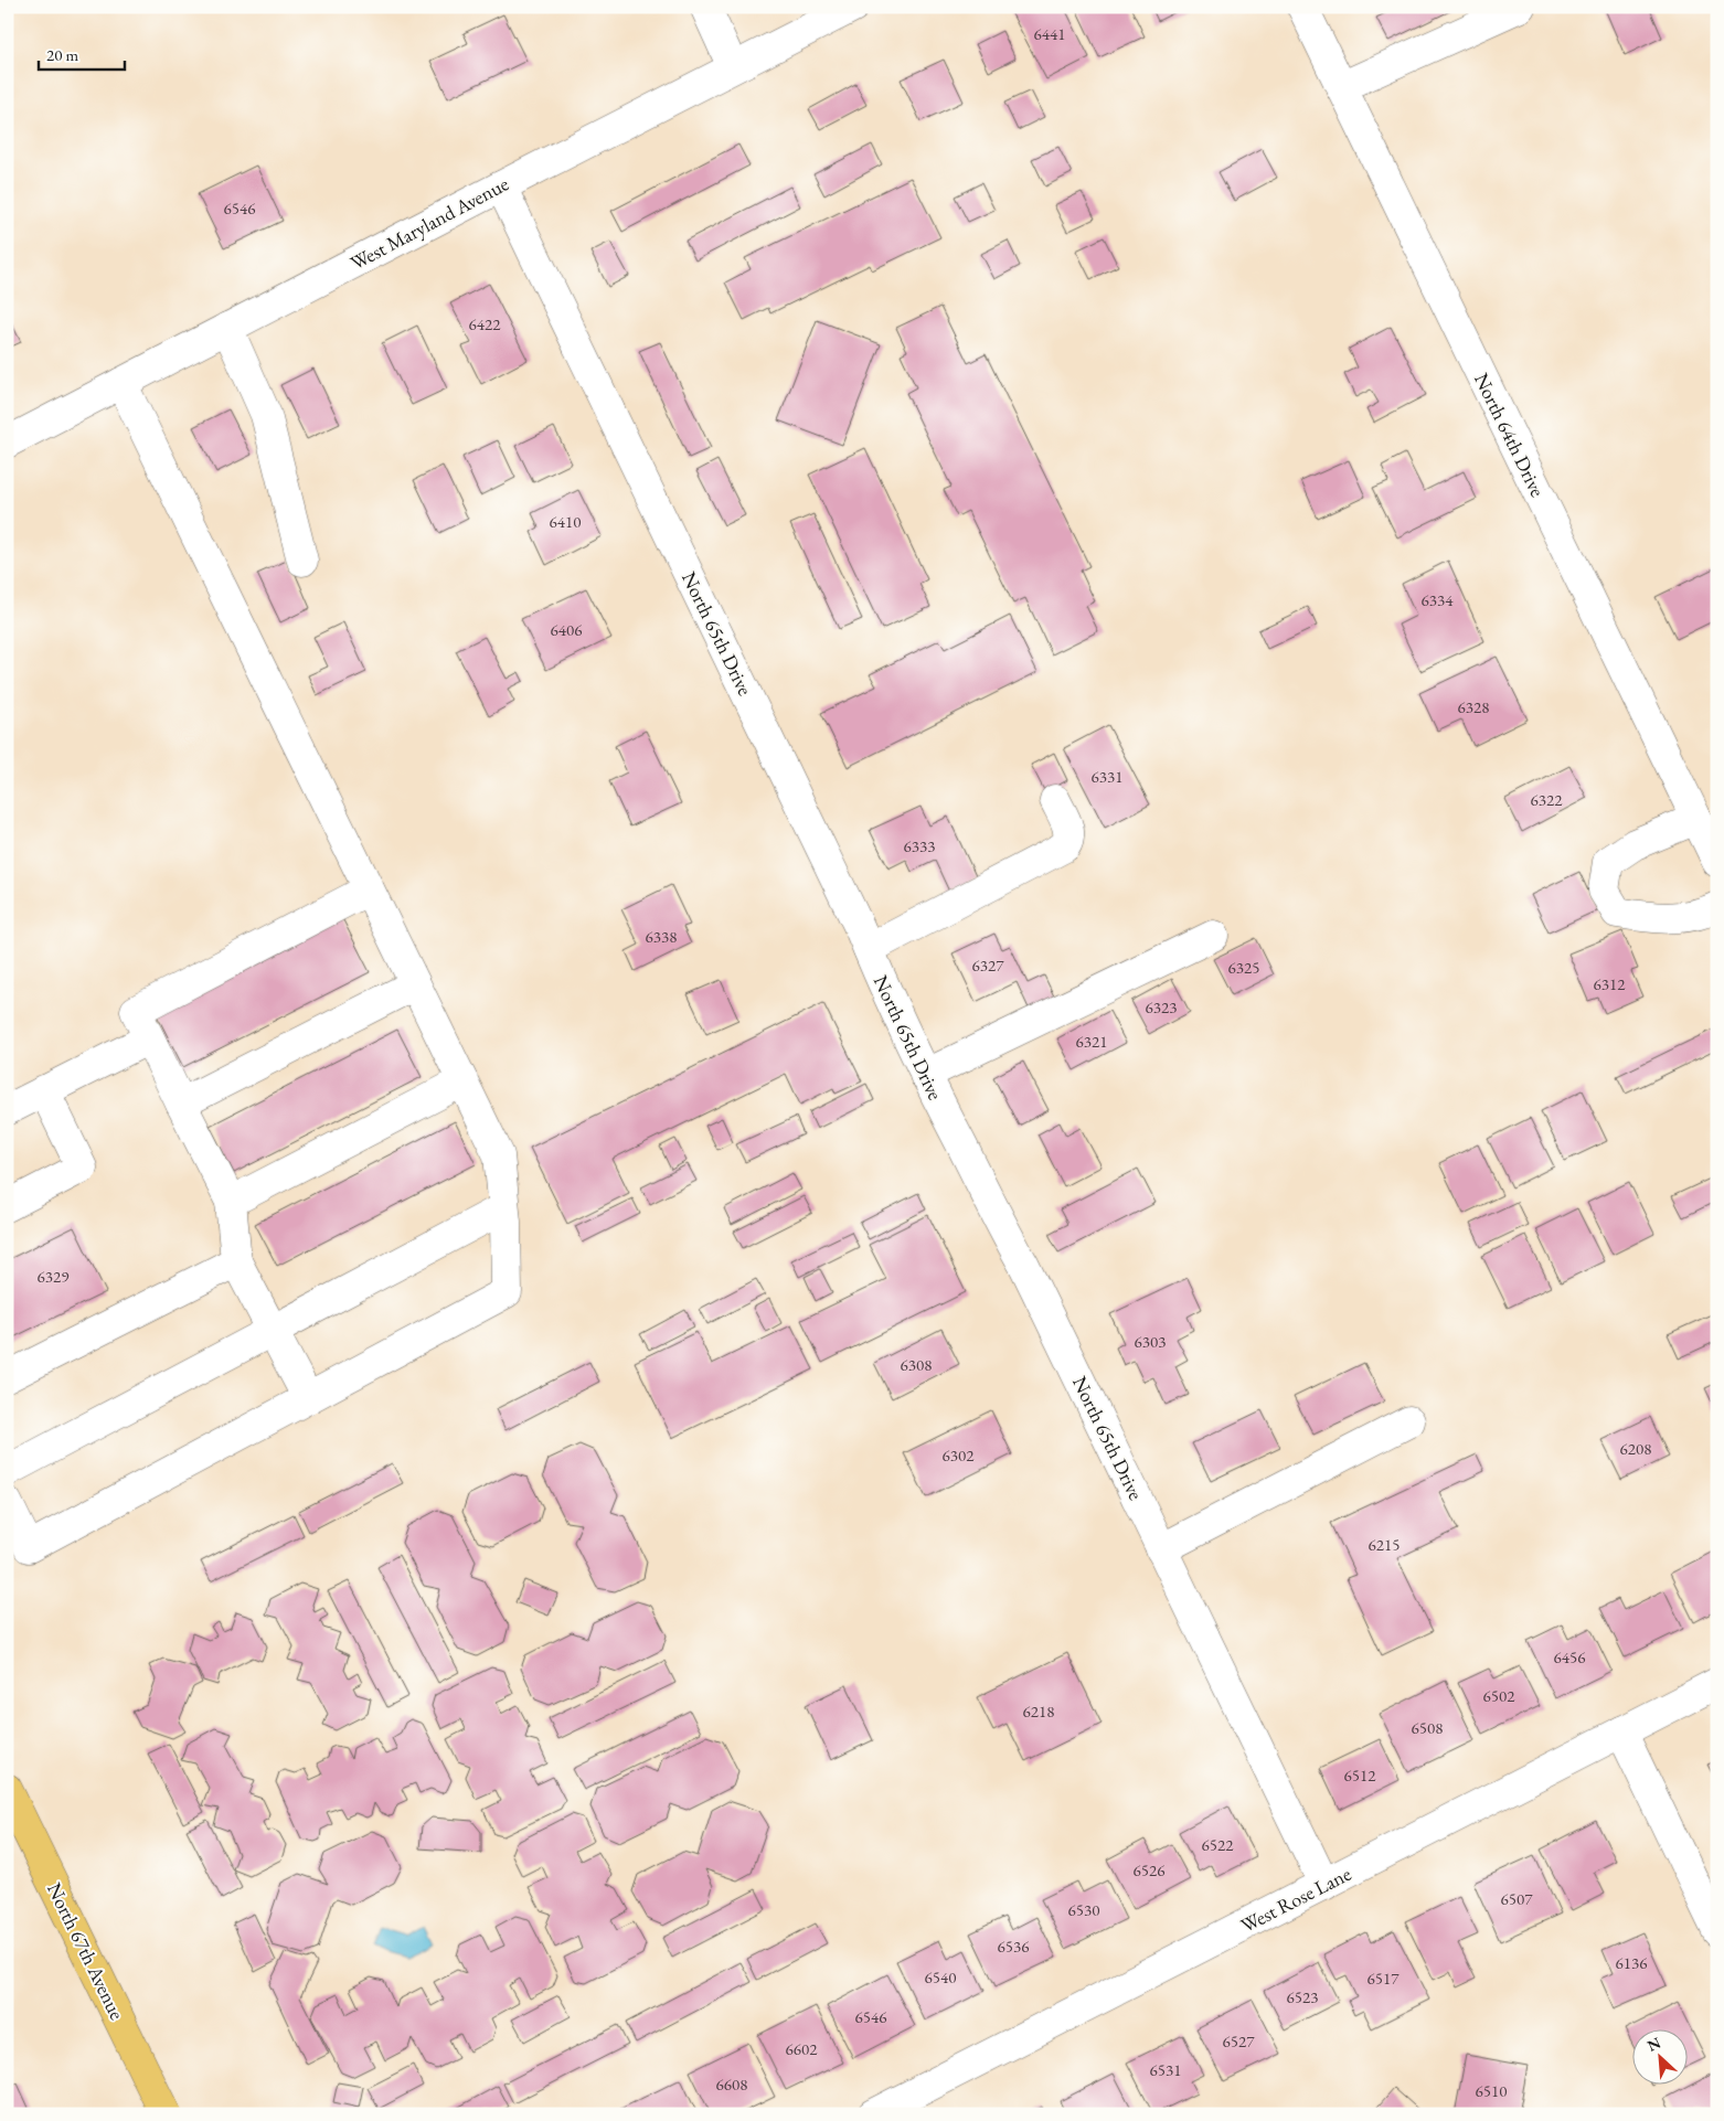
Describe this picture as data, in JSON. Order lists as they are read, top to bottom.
{
  "streets": {
    "main road": ["North 67th Avenue"],
    "street": [
      "West Maryland Avenue",
      "North 64th Drive",
      "North 65th Drive",
      "West Rose Lane"
    ]
  },
  "crossings": [
    ["West Maryland Avenue", "North 65th Drive"],
    ["North 65th Drive", "West Rose Lane"]
  ],
  "house_numbers": [
    "6441",
    "6546",
    "6422",
    "6410",
    "6334",
    "6406",
    "6328",
    "6331",
    "6322",
    "6333",
    "6338",
    "6327",
    "6325",
    "6312",
    "6323",
    "6321",
    "6329",
    "6303",
    "6308",
    "6208",
    "6302",
    "6215",
    "6456",
    "6502",
    "6218",
    "6508",
    "6512",
    "6522",
    "6526",
    "6507",
    "6530",
    "6536",
    "6136",
    "6540",
    "6517",
    "6523",
    "6546",
    "6527",
    "6602",
    "6531",
    "6608",
    "6510"
  ],
  "scale_bar": "20 m",
  "north": "top left"
}
